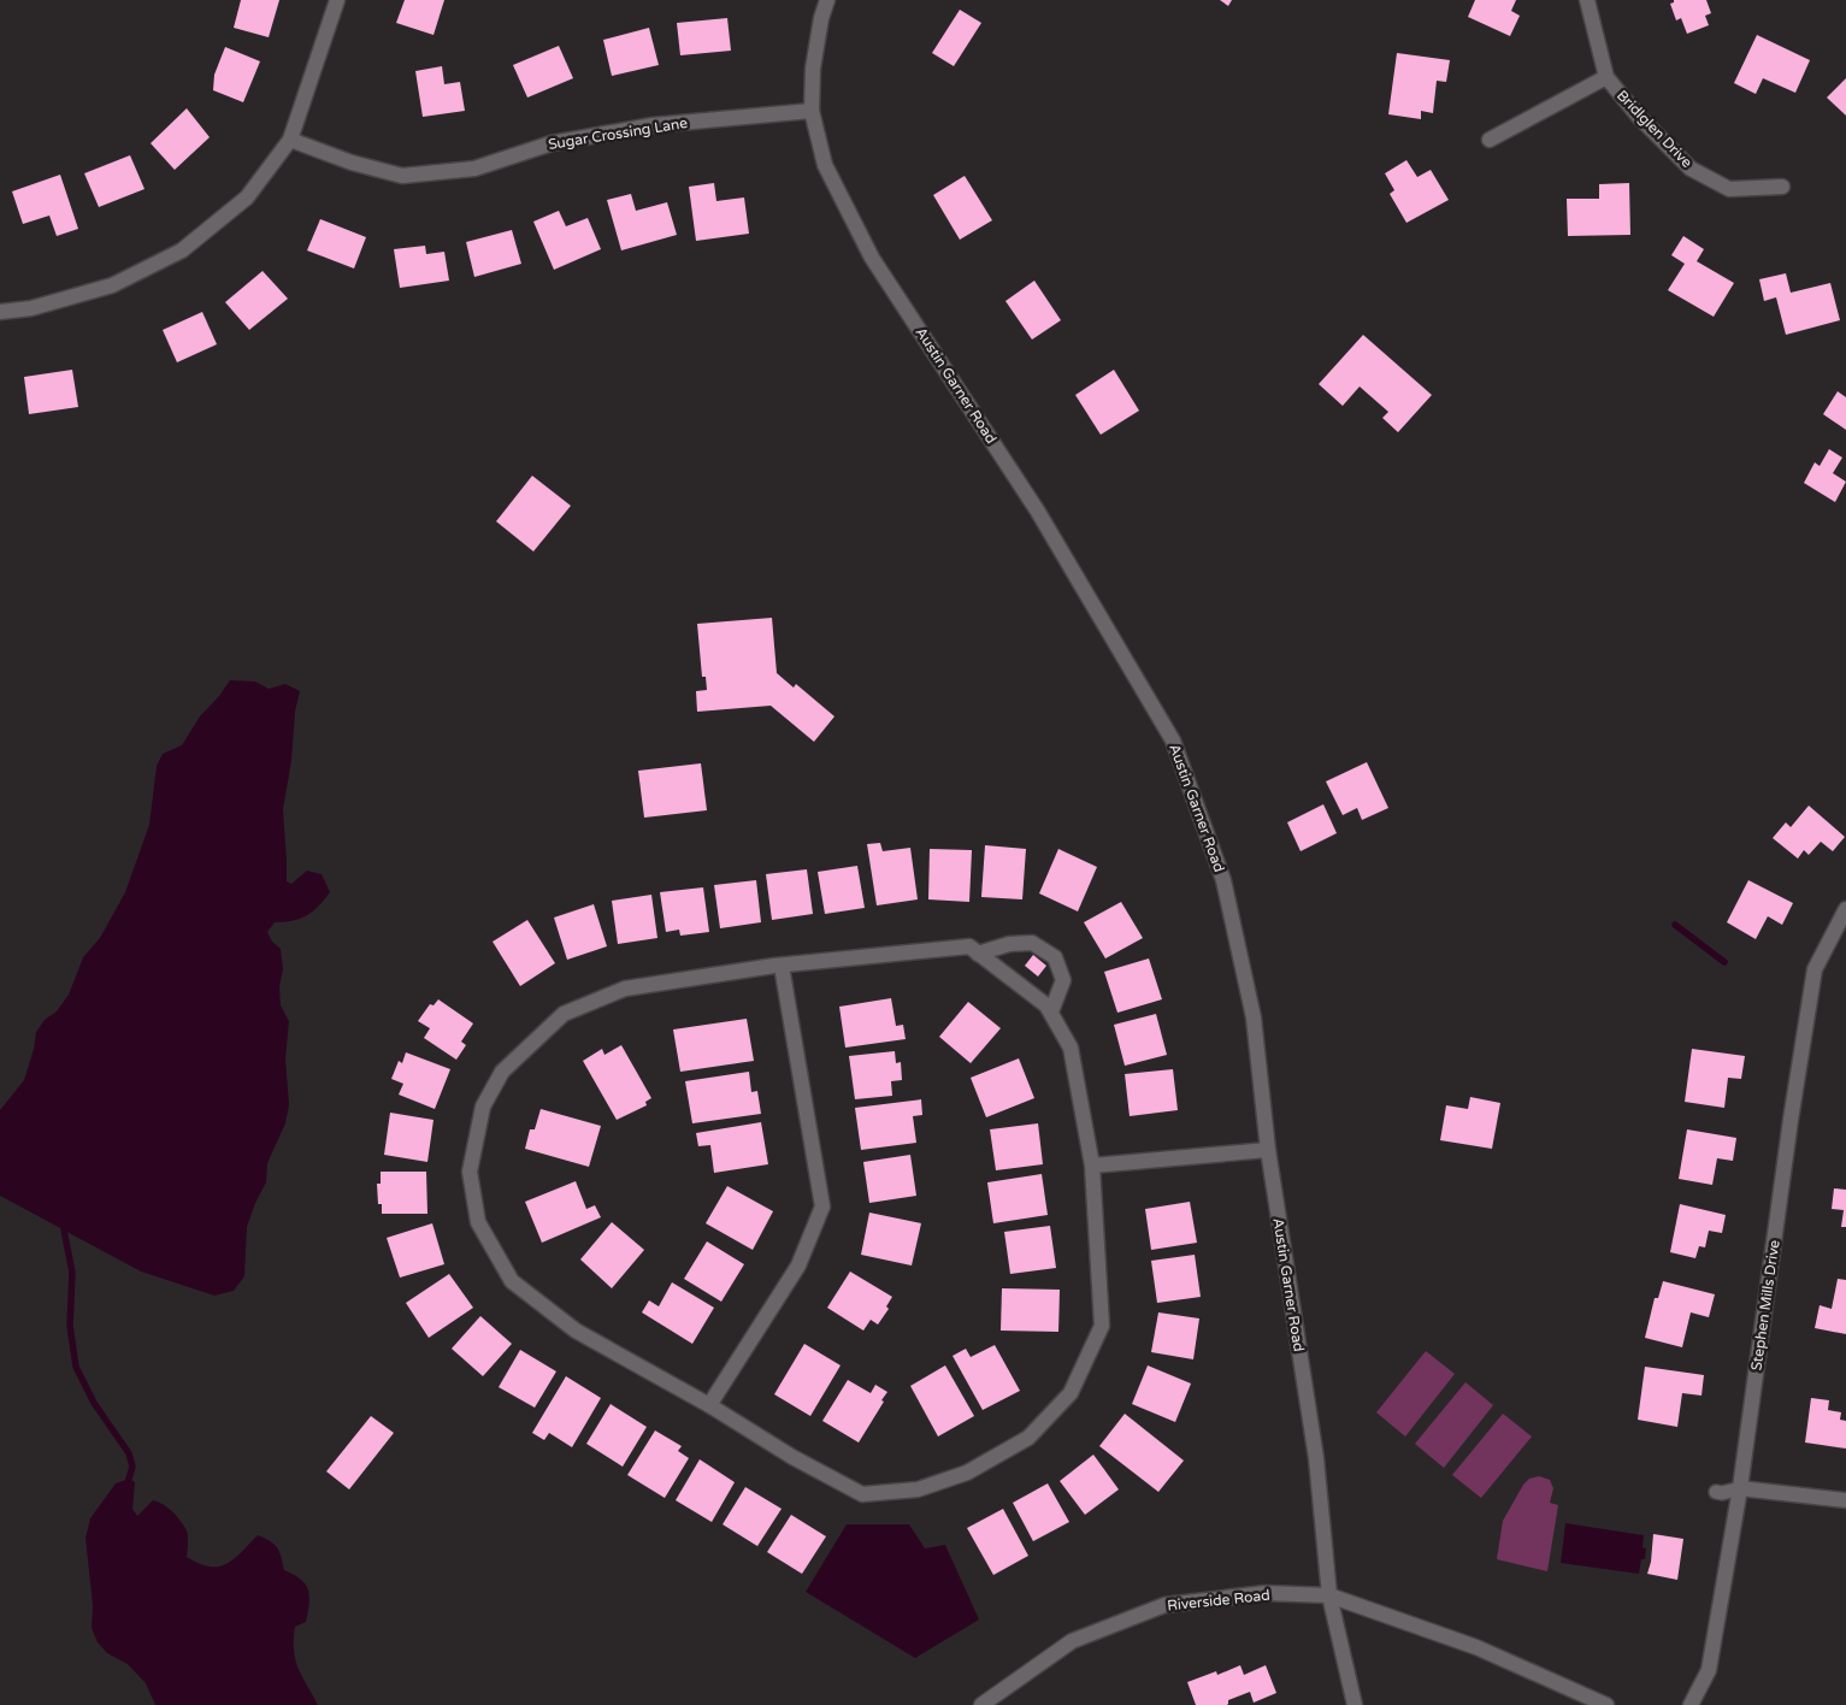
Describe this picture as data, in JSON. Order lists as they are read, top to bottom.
{
  "streets": {
    "street": [
      "Bridlglen Drive",
      "Sugar Crossing Lane",
      "Austin Garner Road",
      "Stephen Mills Drive",
      "Riverside Road"
    ]
  },
  "crossings": [
    ["Sugar Crossing Lane", "Austin Garner Road"],
    ["Austin Garner Road", "Riverside Road"]
  ]
}
